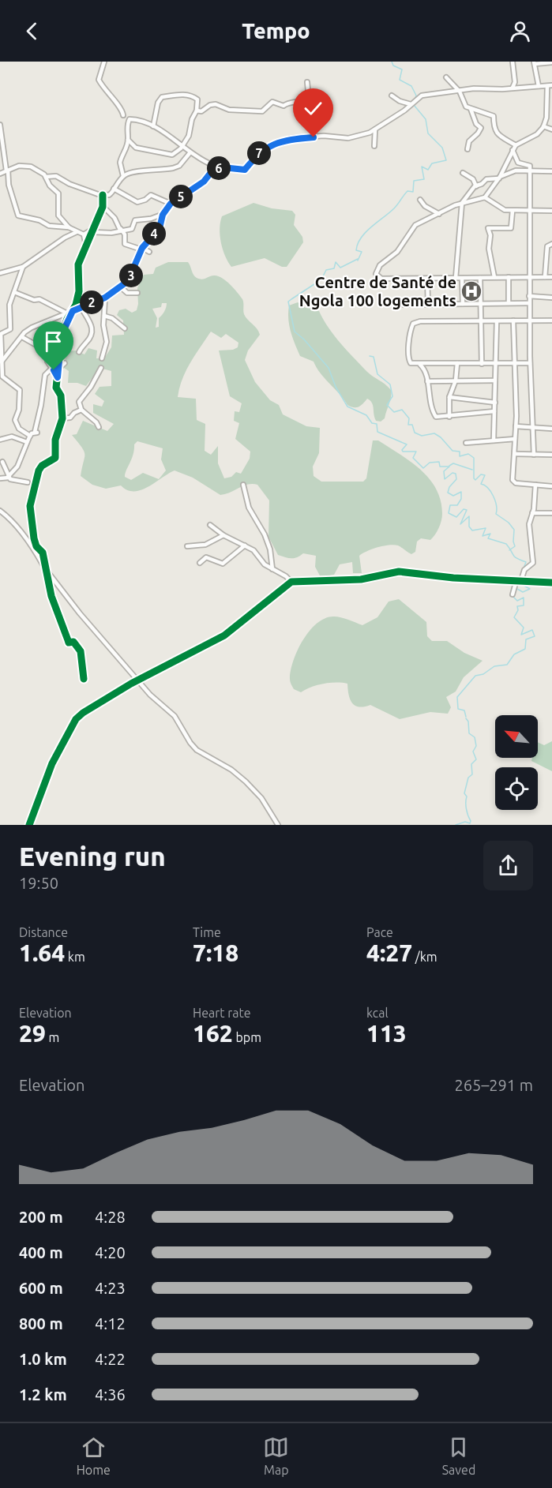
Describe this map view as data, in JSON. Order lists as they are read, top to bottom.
{
  "places": {
    "hospital": ["Centre de Santé de Ngola 100 logements"]
  },
  "north": "top left",
  "page": {
    "header": "Tempo",
    "pins": [
      "7",
      "6",
      "5",
      "4",
      "3",
      "2"
    ],
    "heading": ["Evening run", "19:50"],
    "stats": [
      ["Distance", "1.64 km"],
      ["Time", "7:18"],
      ["Pace", "4:27 /km"],
      ["Elevation", "29 m"],
      ["Heart rate", "162 bpm"],
      ["kcal", "113"]
    ],
    "chart": ["Elevation", "265–291 m"],
    "list": [
      {
        "name": "200 m",
        "note": "4:28"
      },
      {
        "name": "400 m",
        "note": "4:20"
      },
      {
        "name": "600 m",
        "note": "4:23"
      },
      {
        "name": "800 m",
        "note": "4:12"
      },
      {
        "name": "1.0 km",
        "note": "4:22"
      },
      {
        "name": "1.2 km",
        "note": "4:36"
      }
    ],
    "tabs": ["Home", "Map", "Saved"]
  }
}
